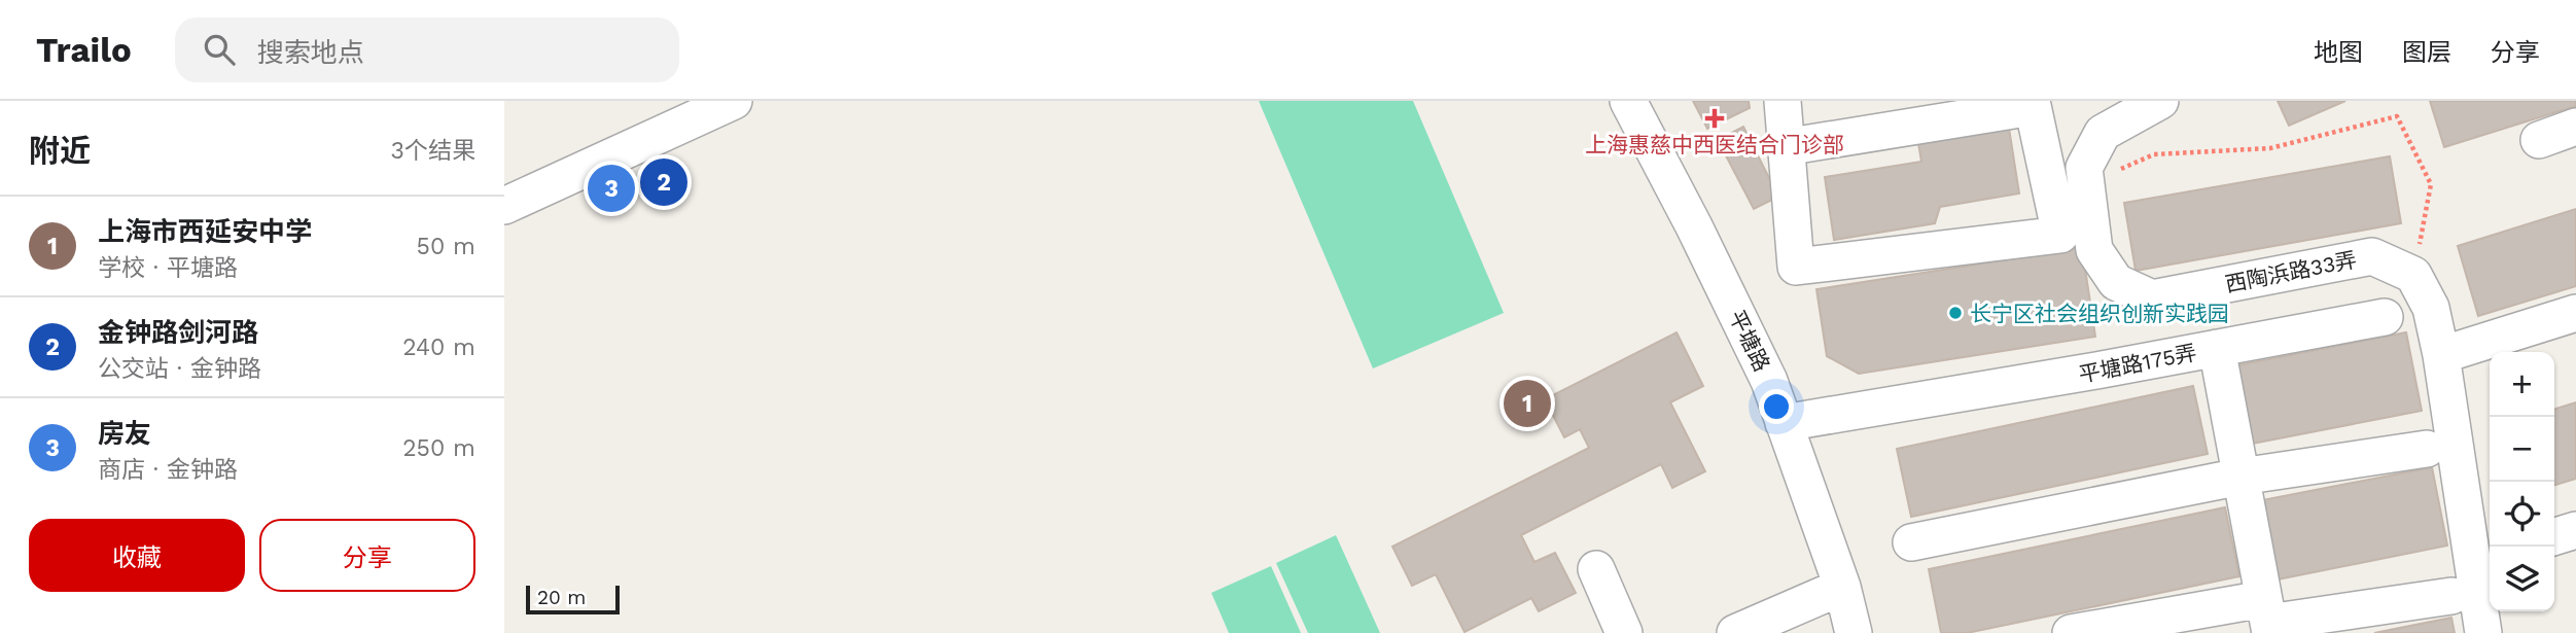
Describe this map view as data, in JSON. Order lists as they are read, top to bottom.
{
  "streets": {
    "street": ["西陶浜路33弄", "平塘路", "平塘路175弄"]
  },
  "crossings": [
    ["平塘路", "平塘路175弄"]
  ],
  "places": {
    "health": ["上海惠慈中西医结合门诊部"],
    "other": ["长宁区社会组织创新实践园"]
  },
  "scale_bar": "20 m",
  "page": {
    "header": "Trailo",
    "search": "搜索地点",
    "nav": ["地图", "图层", "分享"],
    "heading": ["附近", "3个结果"],
    "pins": ["2", "3", "1"],
    "list": [
      {
        "mark": "1",
        "name": "上海市西延安中学",
        "note": "学校 · 平塘路",
        "value": "50 m"
      },
      {
        "mark": "2",
        "name": "金钟路剑河路",
        "note": "公交站 · 金钟路",
        "value": "240 m"
      },
      {
        "mark": "3",
        "name": "房友",
        "note": "商店 · 金钟路",
        "value": "250 m"
      }
    ],
    "map_buttons": ["+", "−"],
    "buttons": ["收藏", "分享"],
    "scale": "20 m"
  }
}
